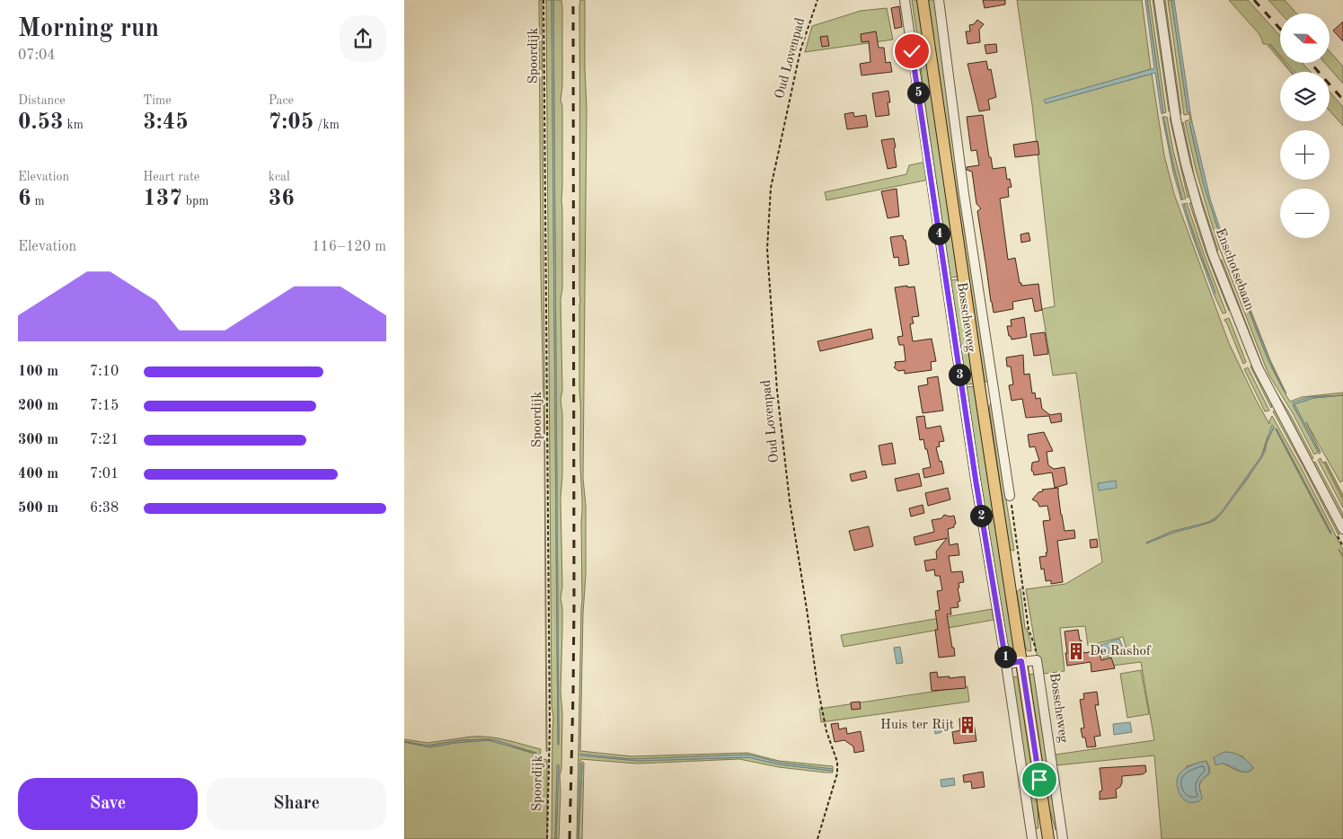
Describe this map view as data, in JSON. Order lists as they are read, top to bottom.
{
  "streets": {
    "main road": ["Bosscheweg"],
    "street": ["Enschotsebaan"],
    "path": ["Spoordijk", "Oud Lovenpad"]
  },
  "places": {
    "building": ["De Rashof", "Huis ter Rijt"]
  },
  "north": "right",
  "page": {
    "heading": ["Morning run", "07:04"],
    "map_buttons": ["+", "−"],
    "stats": [
      ["Distance", "0.53 km"],
      ["Time", "3:45"],
      ["Pace", "7:05 /km"],
      ["Elevation", "6 m"],
      ["Heart rate", "137 bpm"],
      ["kcal", "36"]
    ],
    "pins": [
      "5",
      "4",
      "3",
      "2",
      "1"
    ],
    "chart": ["Elevation", "116–120 m"],
    "list": [
      {
        "name": "100 m",
        "note": "7:10"
      },
      {
        "name": "200 m",
        "note": "7:15"
      },
      {
        "name": "300 m",
        "note": "7:21"
      },
      {
        "name": "400 m",
        "note": "7:01"
      },
      {
        "name": "500 m",
        "note": "6:38"
      }
    ],
    "buttons": ["Save", "Share"]
  }
}
